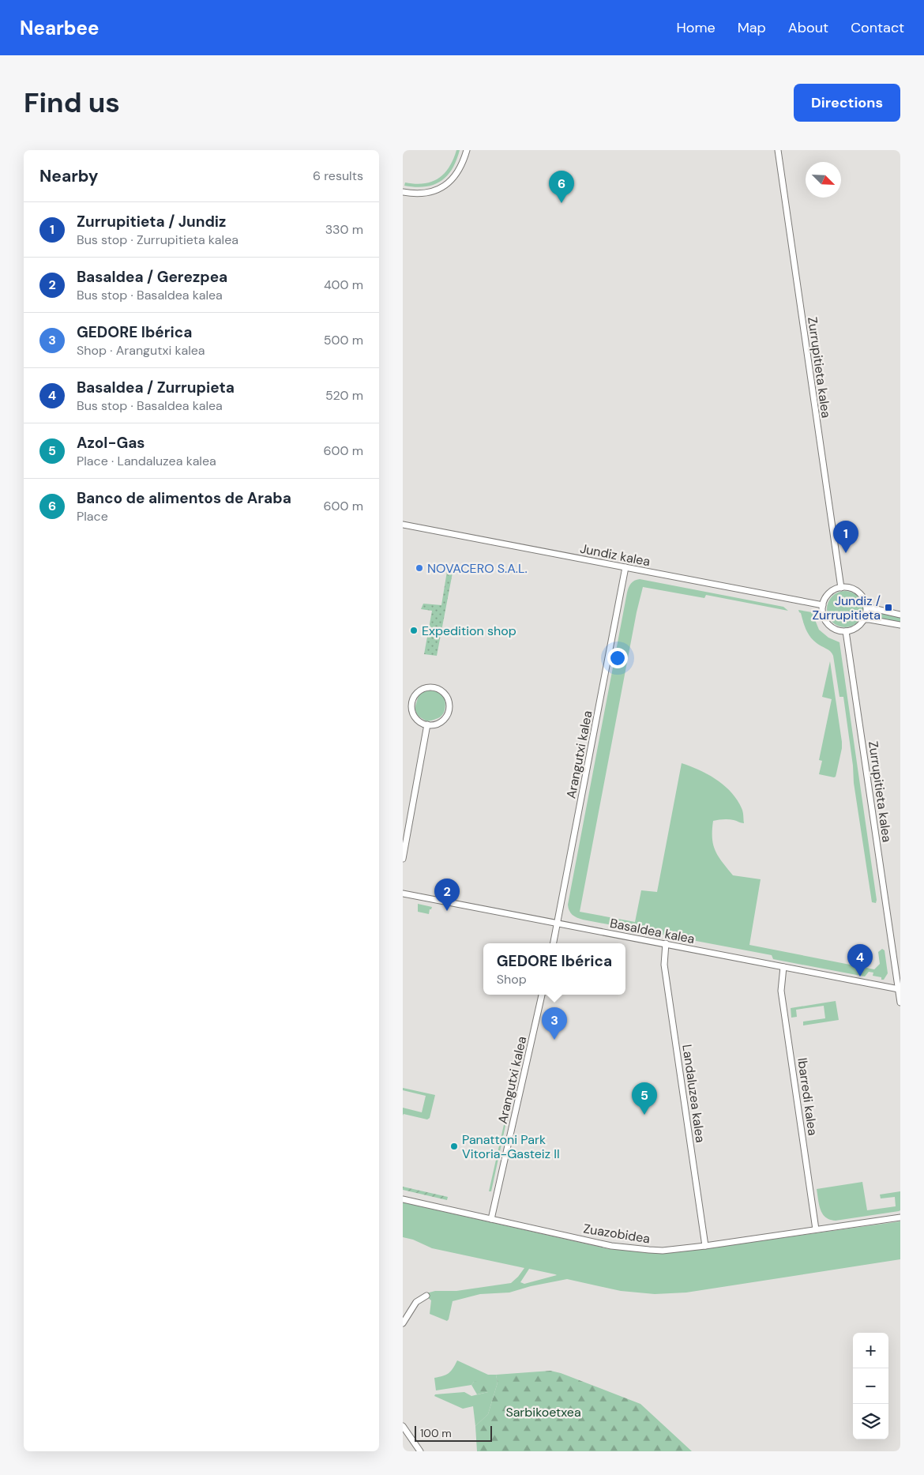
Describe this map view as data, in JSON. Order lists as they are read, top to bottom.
{
  "streets": {
    "street": [
      "Zurrupitieta kalea",
      "Jundiz kalea",
      "Arangutxi kalea",
      "Basaldea kalea",
      "Landaluzea kalea",
      "Ibarredi kalea",
      "Zuazobidea"
    ]
  },
  "crossings": [
    ["Zurrupitieta kalea", "Jundiz kalea"],
    ["Zurrupitieta kalea", "Basaldea kalea"],
    ["Jundiz kalea", "Arangutxi kalea"],
    ["Arangutxi kalea", "Basaldea kalea"],
    ["Arangutxi kalea", "Zuazobidea"],
    ["Basaldea kalea", "Landaluzea kalea"],
    ["Basaldea kalea", "Ibarredi kalea"],
    ["Landaluzea kalea", "Zuazobidea"],
    ["Ibarredi kalea", "Zuazobidea"]
  ],
  "parks": ["Sarbikoetxea"],
  "places": {
    "other": ["NOVACERO S.A.L.", "Expedition shop", "Panattoni Park Vitoria-Gasteiz II"],
    "transit": ["Jundiz / Zurrupitieta"]
  },
  "scale_bar": "100 m",
  "north": "bottom right",
  "page": {
    "header": "Nearbee",
    "nav": [
      "Home",
      "Map",
      "About",
      "Contact"
    ],
    "buttons": "Directions",
    "title": "Find us",
    "heading": ["Nearby", "6 results"],
    "pins": [
      "6",
      "1",
      "2",
      "4",
      "3",
      "5"
    ],
    "list": [
      {
        "mark": "1",
        "name": "Zurrupitieta / Jundiz",
        "note": "Bus stop · Zurrupitieta kalea",
        "value": "330 m"
      },
      {
        "mark": "2",
        "name": "Basaldea / Gerezpea",
        "note": "Bus stop · Basaldea kalea",
        "value": "400 m"
      },
      {
        "mark": "3",
        "name": "GEDORE Ibérica",
        "note": "Shop · Arangutxi kalea",
        "value": "500 m"
      },
      {
        "mark": "4",
        "name": "Basaldea / Zurrupieta",
        "note": "Bus stop · Basaldea kalea",
        "value": "520 m"
      },
      {
        "mark": "5",
        "name": "Azol-Gas",
        "note": "Place · Landaluzea kalea",
        "value": "600 m"
      },
      {
        "mark": "6",
        "name": "Banco de alimentos de Araba",
        "note": "Place",
        "value": "600 m"
      }
    ],
    "popup": ["GEDORE Ibérica", "Shop"],
    "map_buttons": ["+", "−"],
    "scale": "100 m"
  }
}
